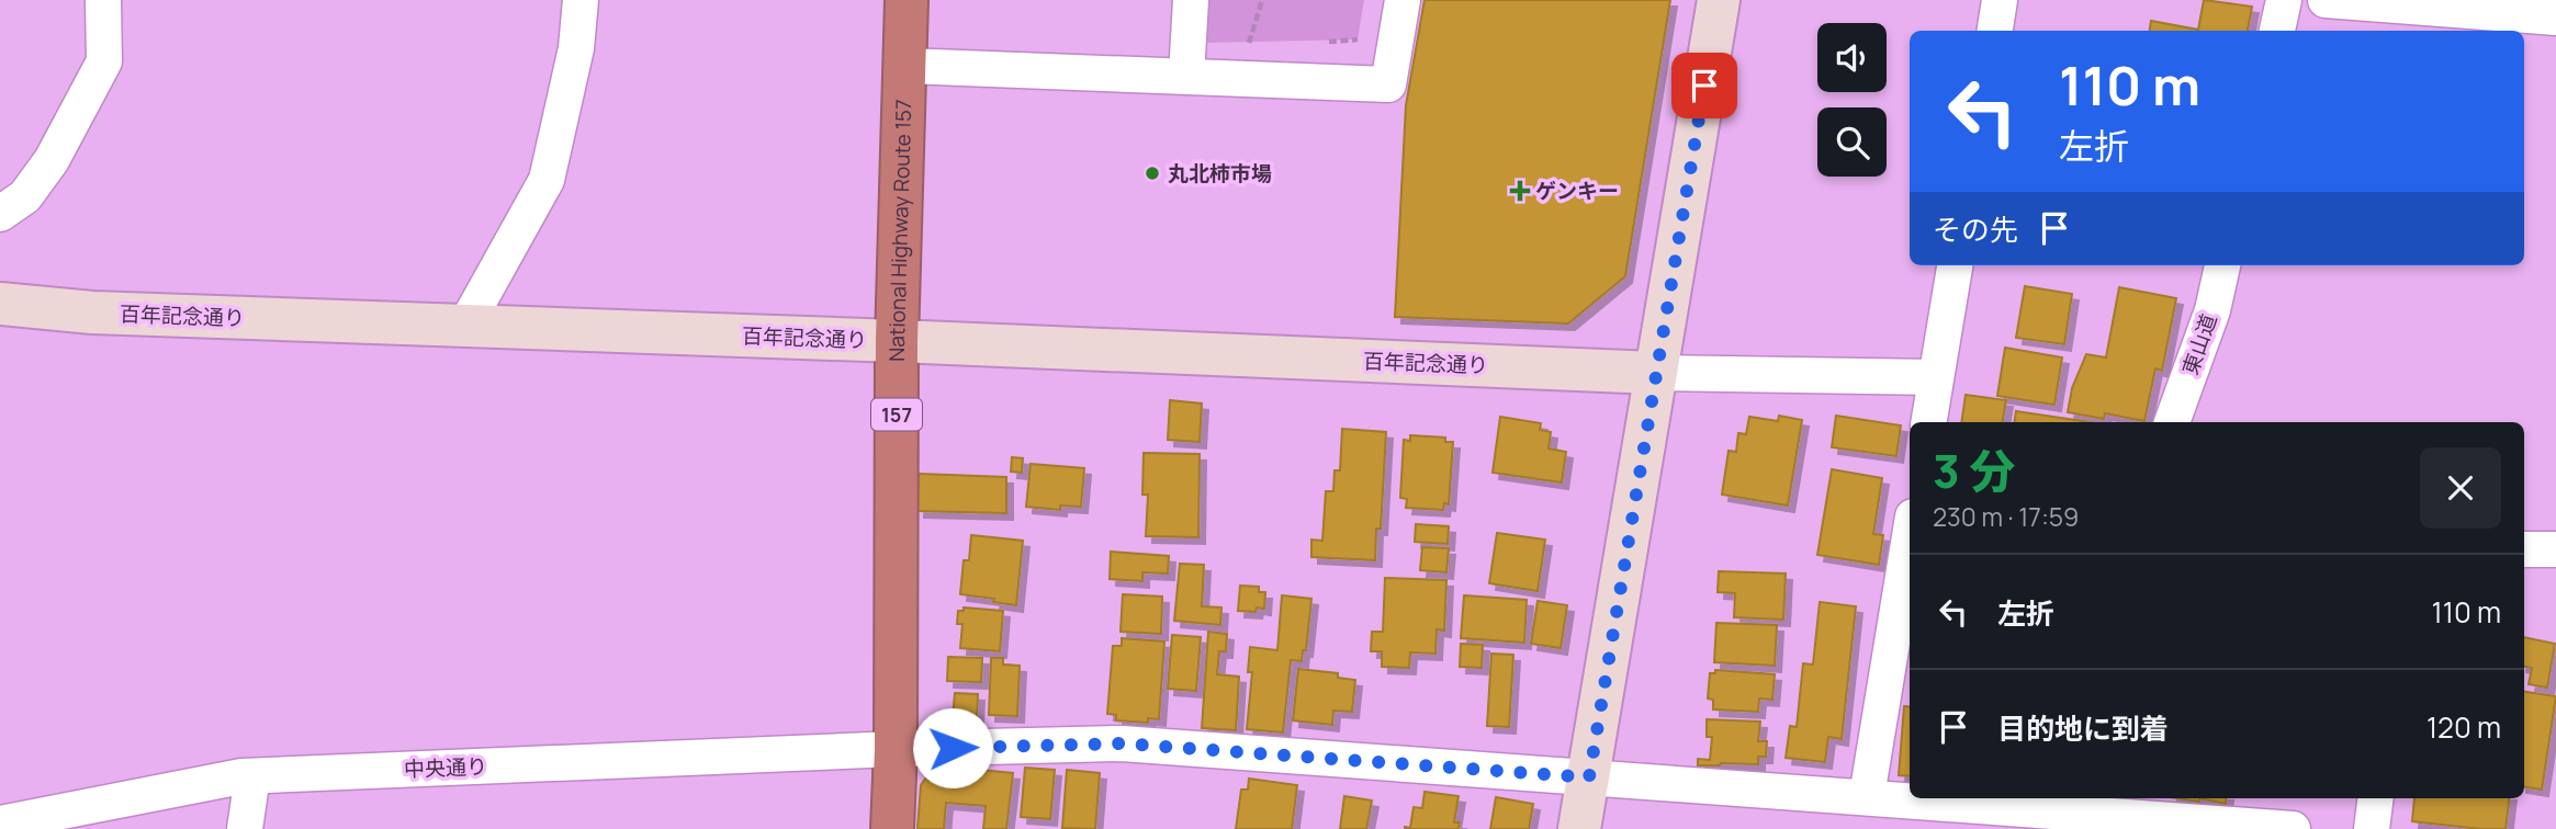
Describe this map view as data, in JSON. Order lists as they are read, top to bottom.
{
  "streets": {
    "highway": ["National Highway Route 157", "157"],
    "street": ["百年記念通り", "東山道", "中央通り"]
  },
  "crossings": [
    ["National Highway Route 157", "百年記念通り"],
    ["National Highway Route 157", "中央通り"]
  ],
  "places": {
    "other": ["丸北柿市場"],
    "health": ["ゲンキー"]
  },
  "page": {
    "turn": ["110 m", "左折"],
    "then": "その先",
    "heading": ["3 分", "230 m · 17:59"],
    "list": [
      {
        "name": "左折",
        "value": "110 m"
      },
      {
        "name": "目的地に到着",
        "value": "120 m"
      }
    ]
  }
}
